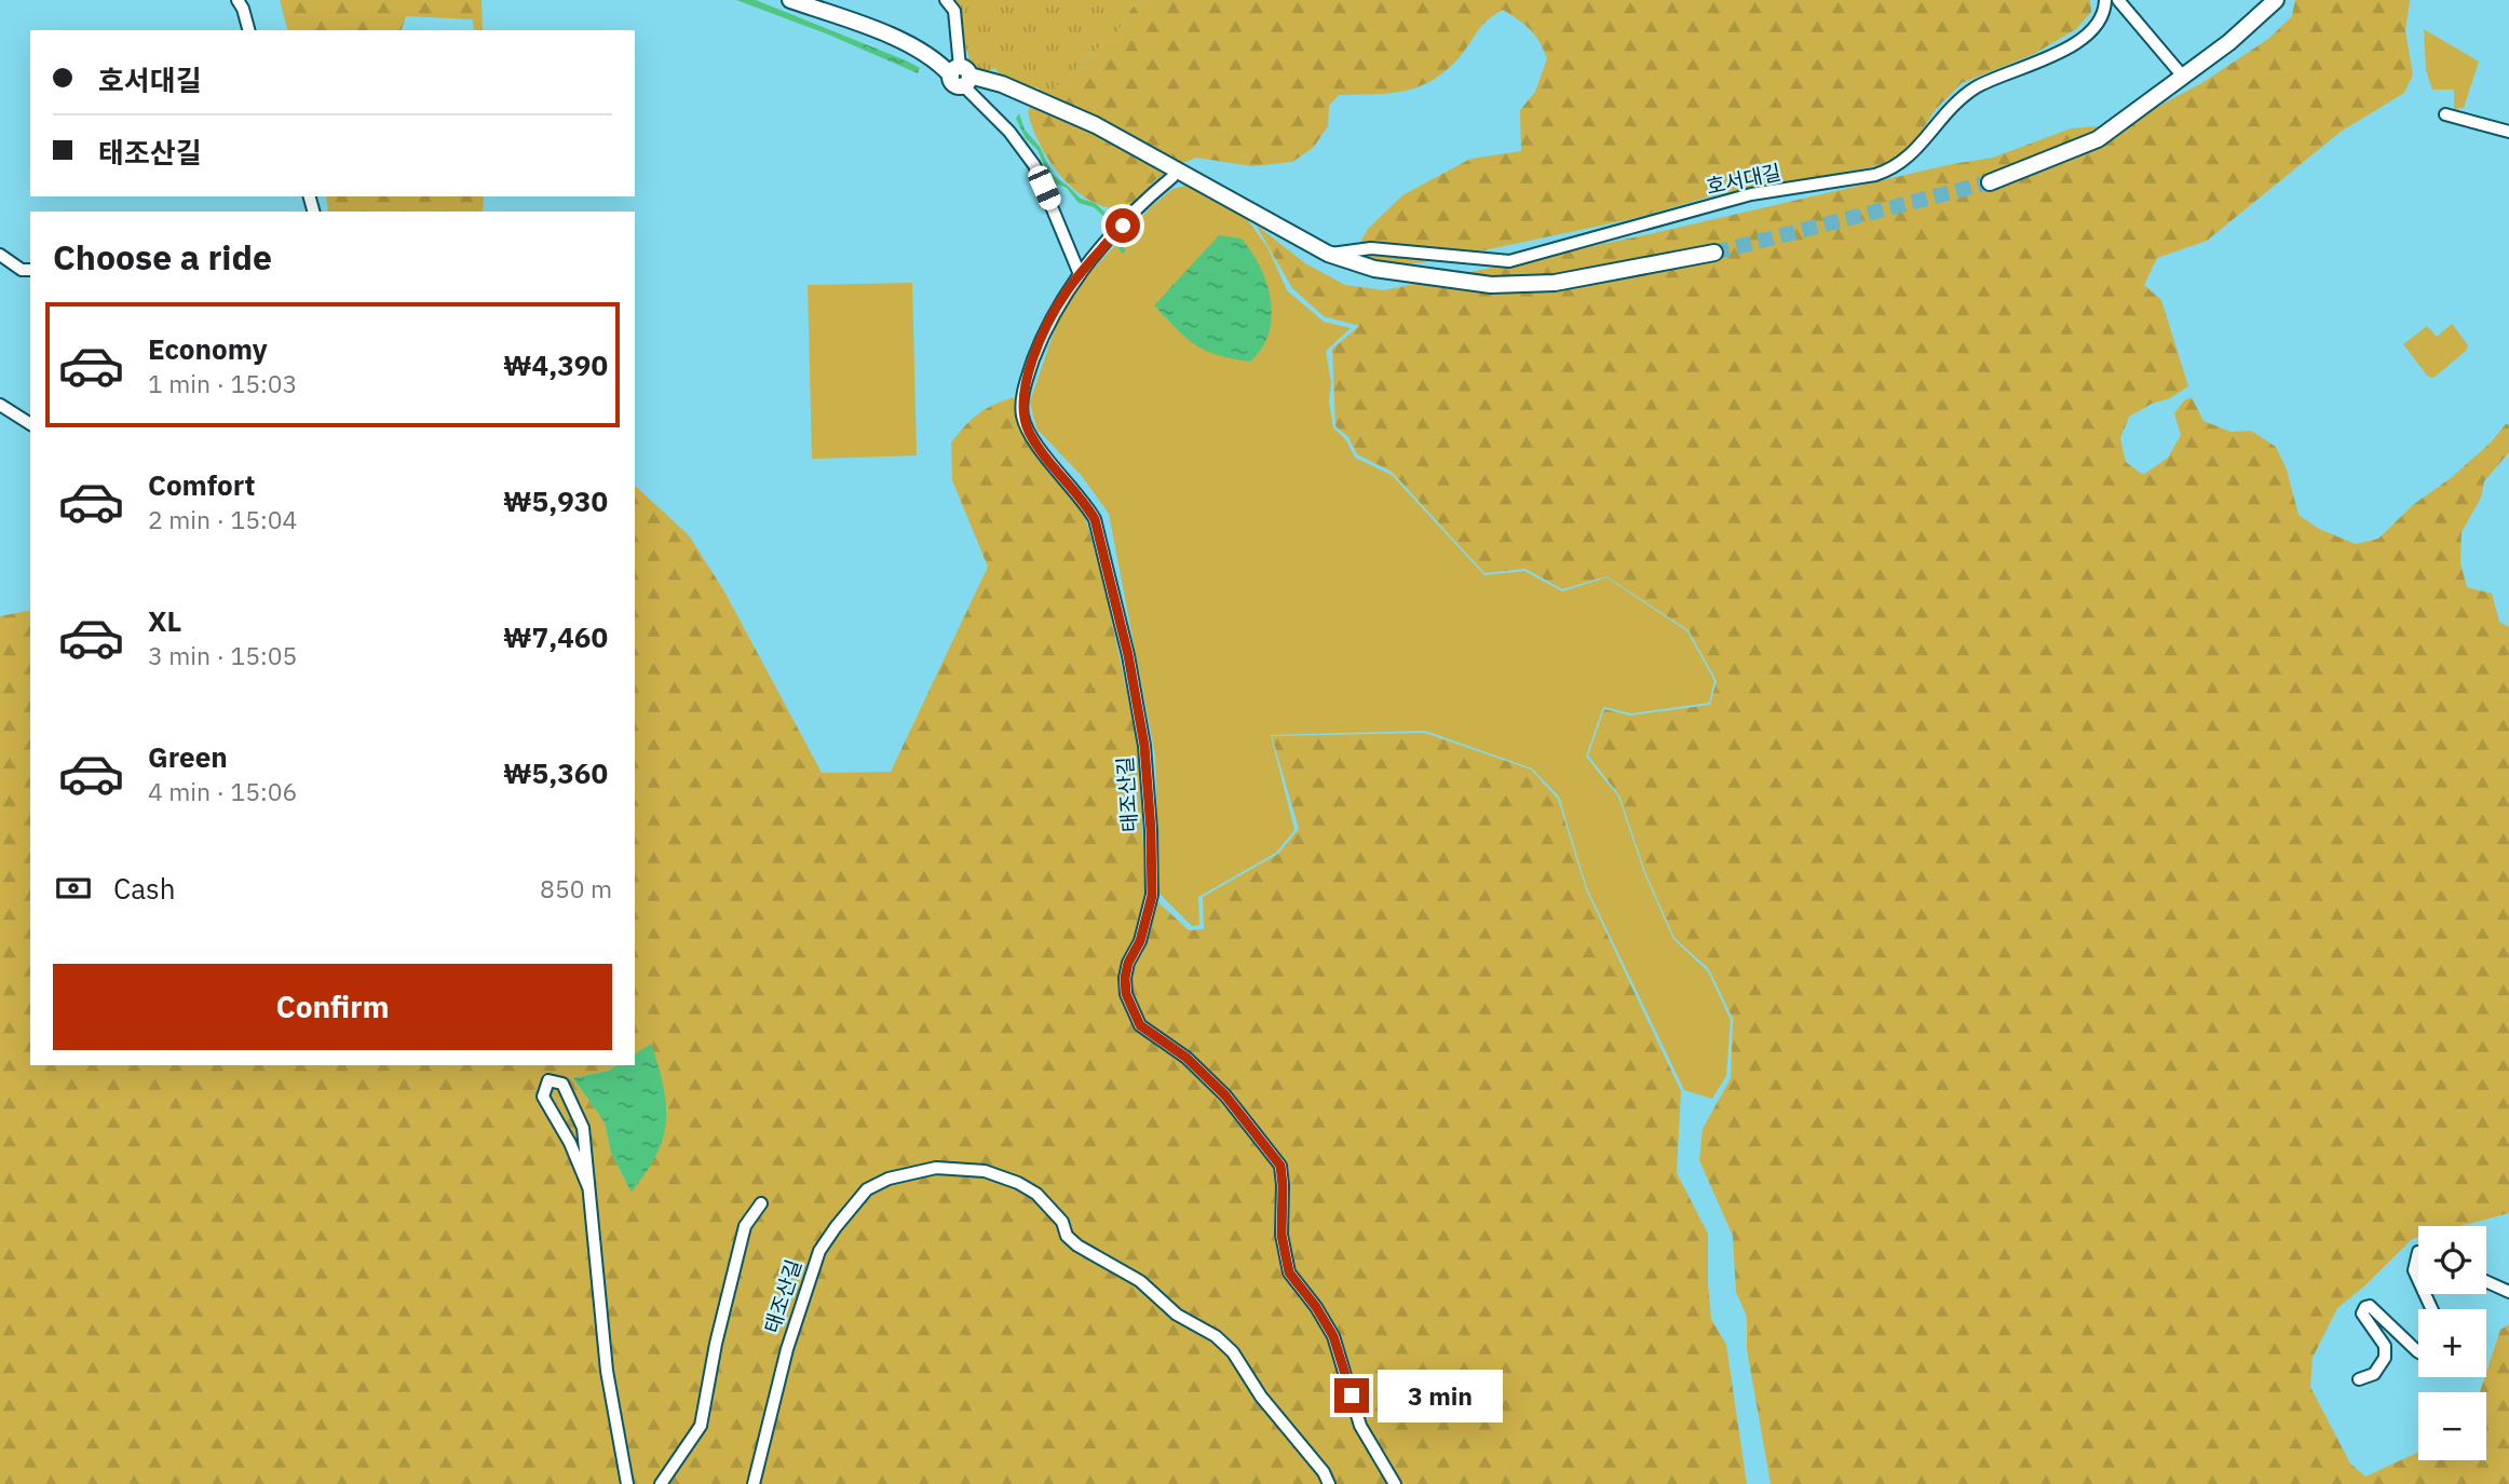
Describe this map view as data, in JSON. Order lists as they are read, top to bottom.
{
  "streets": {
    "street": ["호서대길", "태조산길"]
  },
  "page": {
    "banner": ["호서대길", "태조산길"],
    "heading": "Choose a ride",
    "list": [
      {
        "name": "Economy",
        "note": "1 min · 15:03",
        "value": "₩4,390"
      },
      {
        "name": "Comfort",
        "note": "2 min · 15:04",
        "value": "₩5,930"
      },
      {
        "name": "XL",
        "note": "3 min · 15:05",
        "value": "₩7,460"
      },
      {
        "name": "Green",
        "note": "4 min · 15:06",
        "value": "₩5,360"
      }
    ],
    "pay": ["Cash", "850 m"],
    "buttons": "Confirm",
    "map_buttons": ["+", "−"],
    "bubble": "3 min"
  }
}
